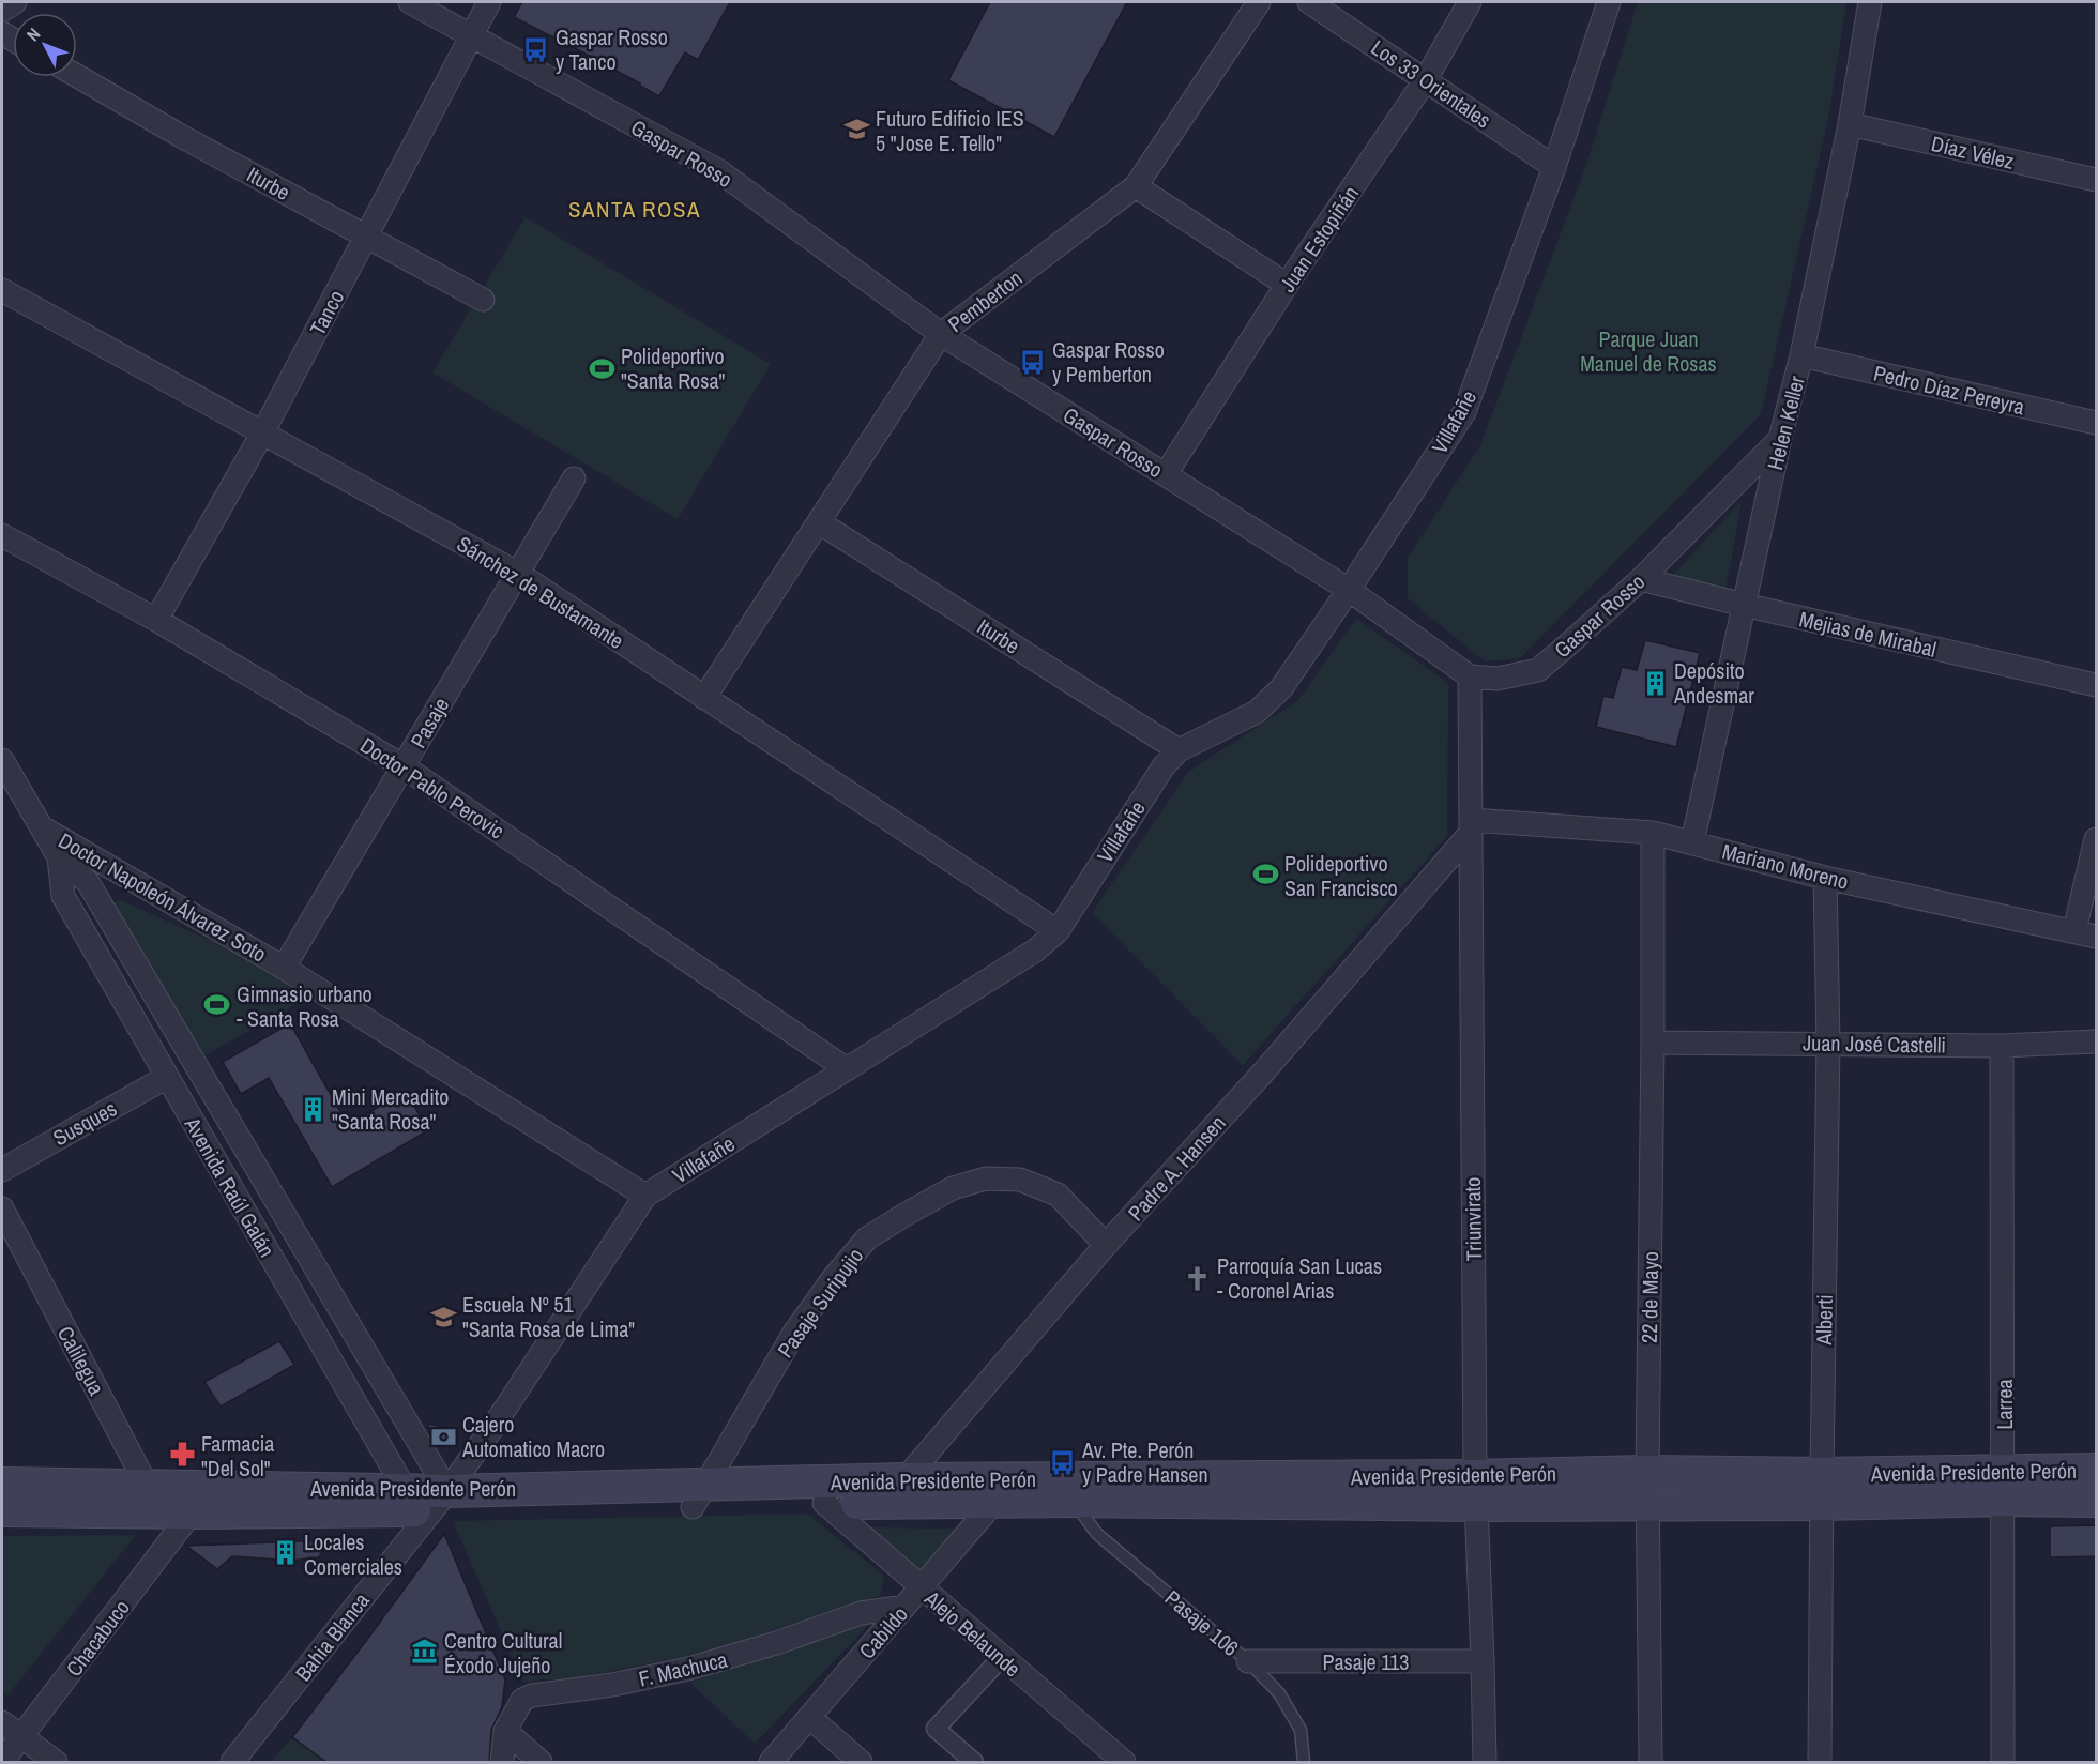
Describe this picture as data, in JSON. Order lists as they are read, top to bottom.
{
  "streets": {
    "main road": ["Avenida Presidente Perón"],
    "street": [
      "Los 33 Orientales",
      "Díaz Vélez",
      "Gaspar Rosso",
      "Iturbe",
      "Juan Estopiñán",
      "Pemberton",
      "Tanco",
      "Pedro Díaz Pereyra",
      "Villafañe",
      "Helen Keller",
      "Sánchez de Bustamante",
      "Mejias de Mirabal",
      "Pasaje",
      "Doctor Pablo Perovic",
      "Mariano Moreno",
      "Doctor Napoleón Álvarez Soto",
      "Juan José Castelli",
      "Susques",
      "Padre A. Hansen",
      "Avenida Raúl Galán",
      "Triunvirato",
      "22 de Mayo",
      "Pasaje Suripujio",
      "Alberti",
      "Calilegua",
      "Larrea",
      "Cabildo",
      "Alejo Belaunde",
      "Bahia Blanca",
      "Chacabuco",
      "Pasaje 113",
      "F. Machuca"
    ],
    "lane": ["Pasaje 106"]
  },
  "crossings": [
    ["Los 33 Orientales", "Juan Estopiñán"],
    ["Los 33 Orientales", "Villafañe"],
    ["Díaz Vélez", "Helen Keller"],
    ["Gaspar Rosso", "Juan Estopiñán"],
    ["Gaspar Rosso", "Pemberton"],
    ["Gaspar Rosso", "Tanco"],
    ["Gaspar Rosso", "Villafañe"],
    ["Gaspar Rosso", "Helen Keller"],
    ["Gaspar Rosso", "Mejias de Mirabal"],
    ["Gaspar Rosso", "Triunvirato"],
    ["Iturbe", "Pemberton"],
    ["Iturbe", "Tanco"],
    ["Iturbe", "Villafañe"],
    ["Pemberton", "Sánchez de Bustamante"],
    ["Tanco", "Sánchez de Bustamante"],
    ["Tanco", "Doctor Pablo Perovic"],
    ["Pedro Díaz Pereyra", "Helen Keller"],
    ["Villafañe", "Sánchez de Bustamante"],
    ["Villafañe", "Doctor Pablo Perovic"],
    ["Villafañe", "Doctor Napoleón Álvarez Soto"],
    ["Villafañe", "Avenida Raúl Galán"],
    ["Villafañe", "Avenida Presidente Perón"],
    ["Villafañe", "Bahia Blanca"],
    ["Helen Keller", "Mejias de Mirabal"],
    ["Helen Keller", "Mariano Moreno"],
    ["Sánchez de Bustamante", "Pasaje"],
    ["Pasaje", "Doctor Pablo Perovic"],
    ["Pasaje", "Doctor Napoleón Álvarez Soto"],
    ["Mariano Moreno", "Padre A. Hansen"],
    ["Mariano Moreno", "Triunvirato"],
    ["Mariano Moreno", "22 de Mayo"],
    ["Mariano Moreno", "Alberti"],
    ["Doctor Napoleón Álvarez Soto", "Avenida Raúl Galán"],
    ["Juan José Castelli", "22 de Mayo"],
    ["Juan José Castelli", "Alberti"],
    ["Juan José Castelli", "Larrea"],
    ["Susques", "Avenida Raúl Galán"],
    ["Padre A. Hansen", "Triunvirato"],
    ["Padre A. Hansen", "Pasaje Suripujio"],
    ["Padre A. Hansen", "Avenida Presidente Perón"],
    ["Avenida Raúl Galán", "Avenida Presidente Perón"],
    ["Avenida Raúl Galán", "Bahia Blanca"],
    ["Triunvirato", "Avenida Presidente Perón"],
    ["Triunvirato", "Pasaje 113"],
    ["22 de Mayo", "Avenida Presidente Perón"],
    ["Pasaje Suripujio", "Avenida Presidente Perón"],
    ["Alberti", "Avenida Presidente Perón"],
    ["Calilegua", "Avenida Presidente Perón"],
    ["Calilegua", "Chacabuco"],
    ["Larrea", "Avenida Presidente Perón"],
    ["Avenida Presidente Perón", "Pasaje 106"],
    ["Avenida Presidente Perón", "Cabildo"],
    ["Avenida Presidente Perón", "Alejo Belaunde"],
    ["Avenida Presidente Perón", "Bahia Blanca"],
    ["Avenida Presidente Perón", "Chacabuco"],
    ["Pasaje 106", "Pasaje 113"],
    ["Cabildo", "Alejo Belaunde"],
    ["Cabildo", "F. Machuca"]
  ],
  "districts": ["SANTA ROSA"],
  "parks": ["Parque Juan Manuel de Rosas"],
  "places": {
    "bus stop": ["Gaspar Rosso y Tanco", "Gaspar Rosso y Pemberton", "Av. Pte. Perón y Padre Hansen"],
    "school or university": ["Futuro Edificio IES 5 \"Jose E. Tello\"", "Escuela Nº 51 \"Santa Rosa de Lima\""],
    "sports": ["Polideportivo \"Santa Rosa\"", "Polideportivo San Francisco", "Gimnasio urbano - Santa Rosa"],
    "building": ["Depósito Andesmar", "Mini Mercadito \"Santa Rosa\"", "Locales Comerciales"],
    "church": ["Parroquía San Lucas - Coronel Arias"],
    "bank": ["Cajero Automatico Macro"],
    "pharmacy": ["Farmacia \"Del Sol\""],
    "museum": ["Centro Cultural Éxodo Jujeño"]
  },
  "north": "top left"
}
